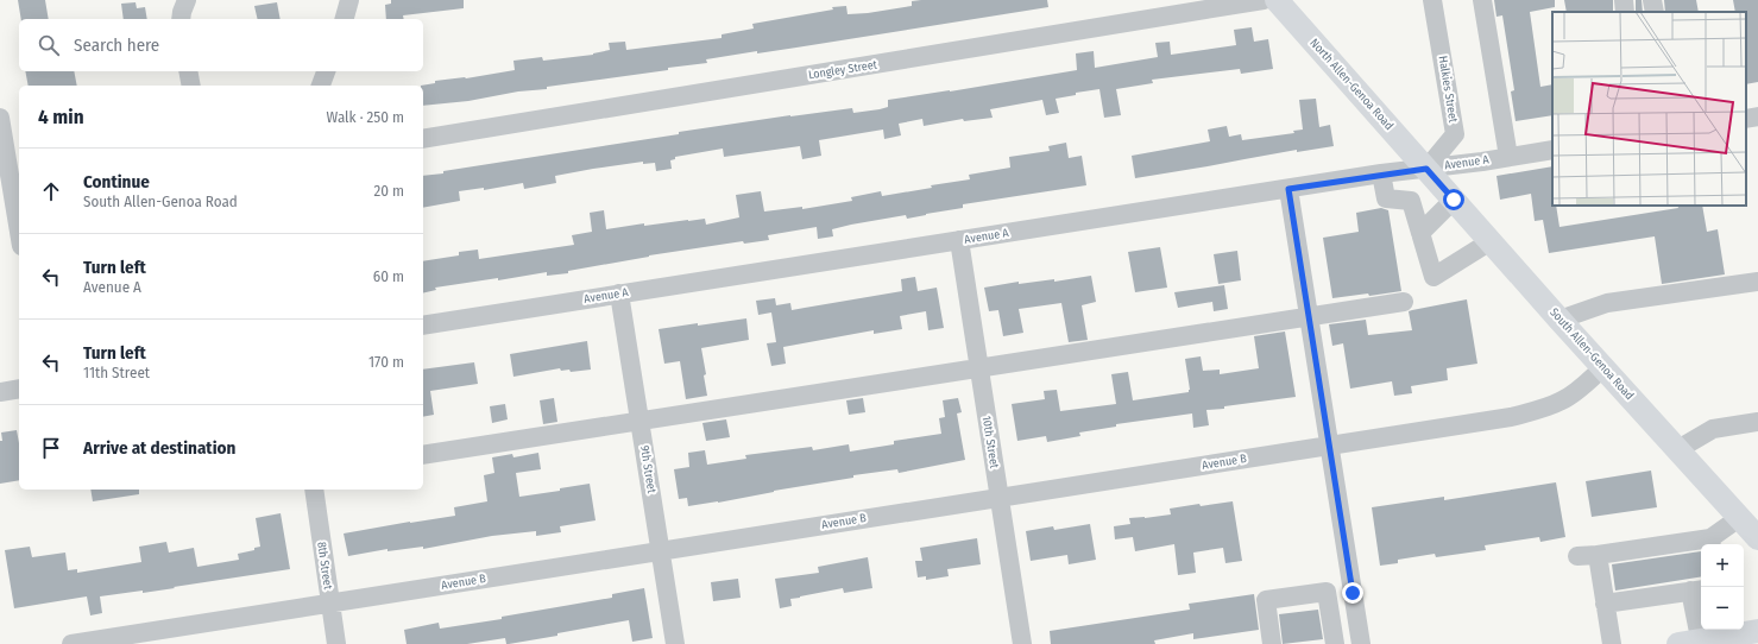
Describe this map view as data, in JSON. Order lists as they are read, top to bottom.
{
  "streets": {
    "main road": ["North Allen-Genoa Road", "South Allen-Genoa Road"],
    "street": [
      "Longley Street",
      "Halkies Street",
      "Avenue A",
      "10th Street",
      "Avenue B",
      "9th Street",
      "8th Street"
    ]
  },
  "crossings": [
    ["North Allen-Genoa Road", "Halkies Street"],
    ["North Allen-Genoa Road", "Avenue A"],
    ["North Allen-Genoa Road", "South Allen-Genoa Road"],
    ["Halkies Street", "Avenue A"],
    ["Halkies Street", "South Allen-Genoa Road"],
    ["Avenue A", "South Allen-Genoa Road"],
    ["Avenue A", "10th Street"],
    ["Avenue A", "9th Street"],
    ["South Allen-Genoa Road", "Avenue B"],
    ["10th Street", "Avenue B"],
    ["Avenue B", "9th Street"],
    ["Avenue B", "8th Street"]
  ],
  "page": {
    "search": "Search here",
    "heading": ["4 min", "Walk · 250 m"],
    "list": [
      ["Continue", "South Allen-Genoa Road", "20 m"],
      ["Turn left", "Avenue A", "60 m"],
      ["Turn left", "11th Street", "170 m"],
      "Arrive at destination"
    ],
    "map_buttons": ["+", "−"]
  }
}
